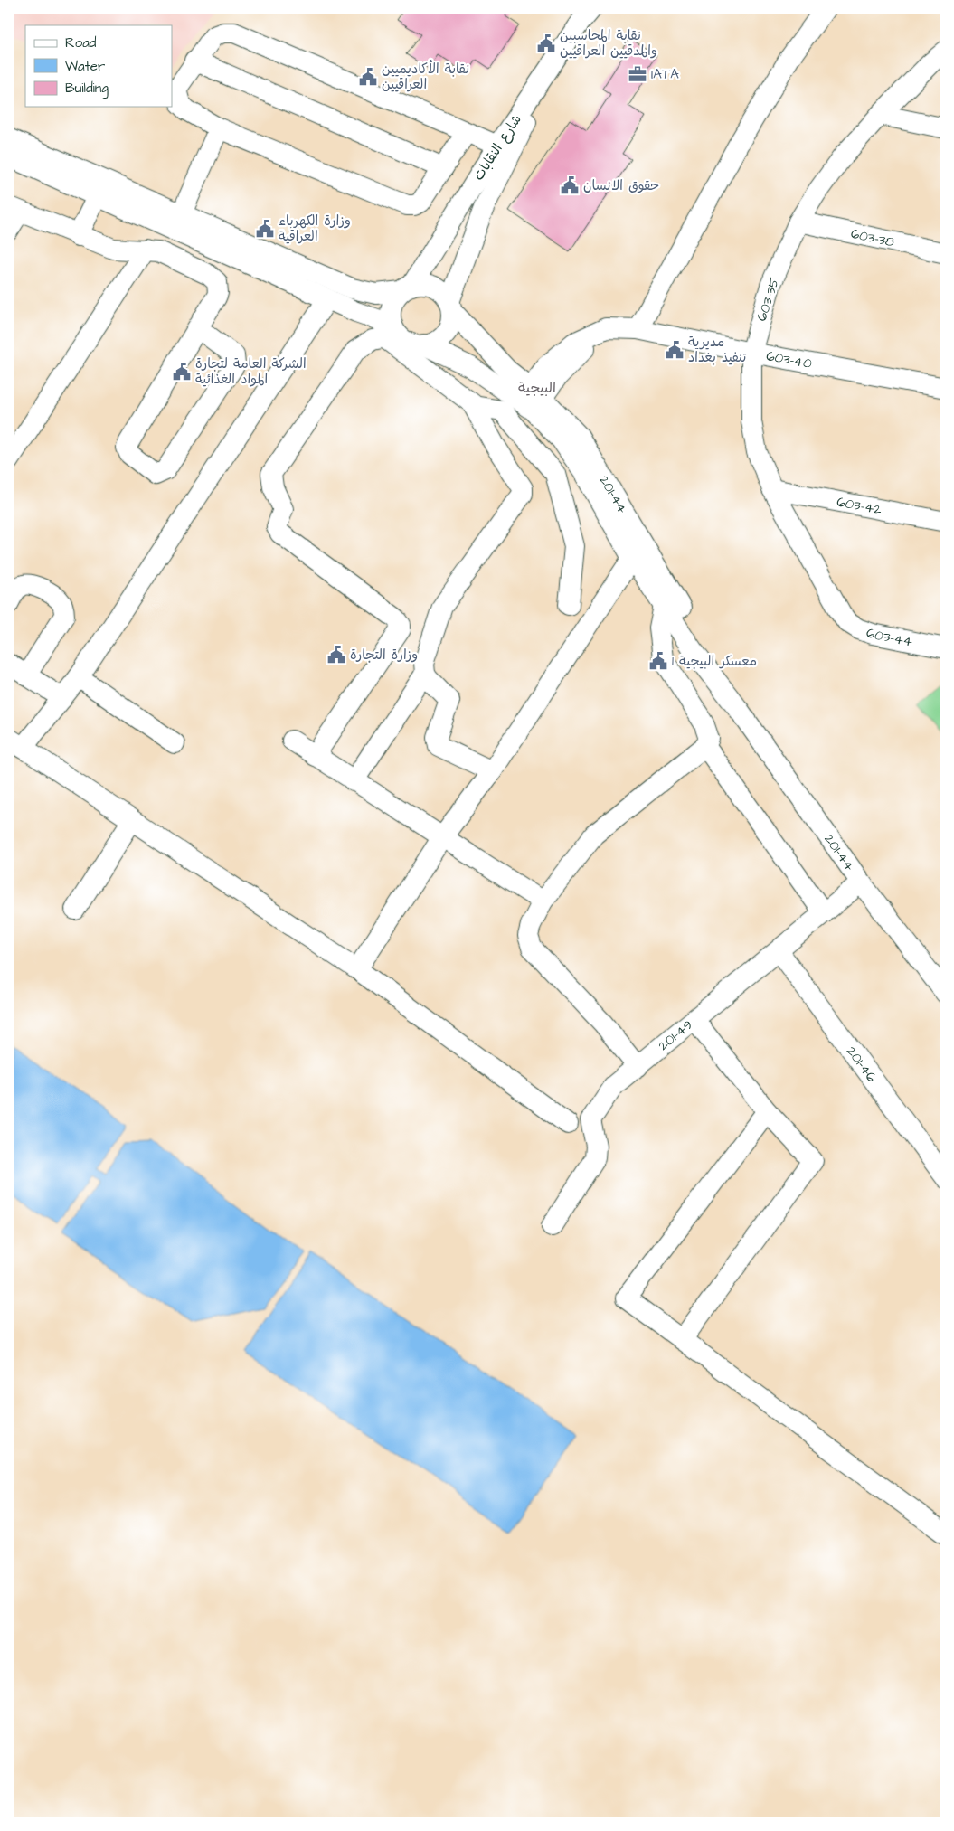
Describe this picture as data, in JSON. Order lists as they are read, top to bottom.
{
  "streets": {
    "street": [
      "شارع النقابات",
      "603-38",
      "603-35",
      "603-40",
      "201-44",
      "603-42",
      "603-44",
      "201-49",
      "201-46"
    ]
  },
  "crossings": [
    ["شارع النقابات", "201-44"],
    ["603-38", "603-35"],
    ["603-35", "603-40"],
    ["603-35", "603-42"],
    ["603-35", "603-44"],
    ["603-40", "201-44"],
    ["201-44", "201-49"],
    ["201-49", "201-46"]
  ],
  "districts": ["البيجية"],
  "places": {
    "public building": [
      "نقابة المحاسبين والمدقيين العراقيين",
      "نقابة الأكاديميين العراقيين",
      "حقوق الانسان",
      "وزارة الكهرباء العراقية",
      "مديرية تنفيذ بغداد",
      "الشركة العامة لتجارة المواد الغذائية",
      "وزارة التجارة",
      "معسكر البيجية 1"
    ],
    "office": ["IATA"]
  },
  "legend": ["Road", "Water", "Building"]
}
